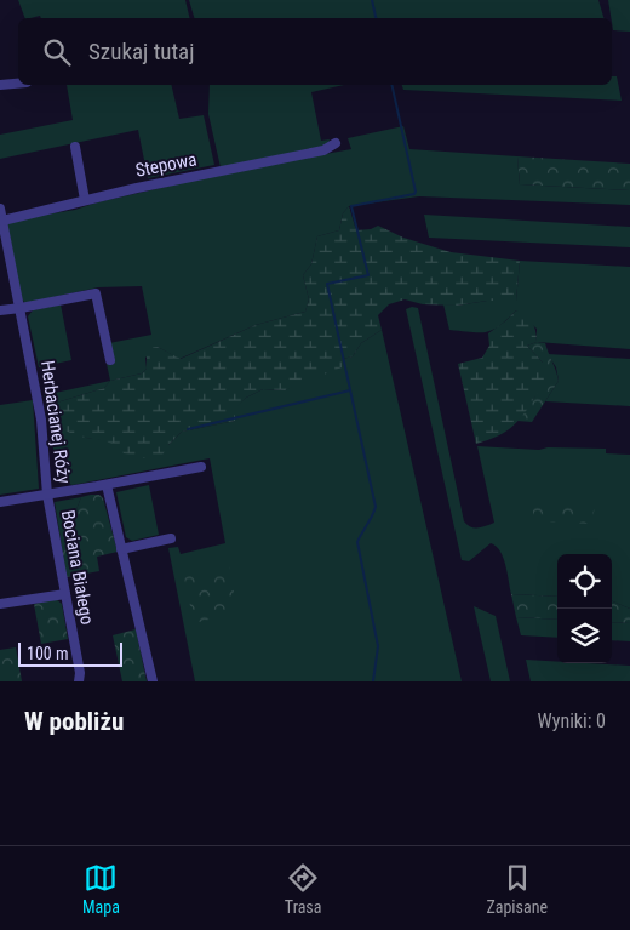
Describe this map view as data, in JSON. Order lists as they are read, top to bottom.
{
  "streets": {
    "street": ["Stepowa", "Herbacianej Róży", "Bociana Białego"]
  },
  "crossings": [
    ["Stepowa", "Herbacianej Róży"],
    ["Herbacianej Róży", "Bociana Białego"]
  ],
  "scale_bar": "100 m",
  "page": {
    "search": "Szukaj tutaj",
    "scale": "100 m",
    "heading": ["W pobliżu", "Wyniki: 0"],
    "nav": ["Mapa", "Trasa", "Zapisane"]
  }
}
